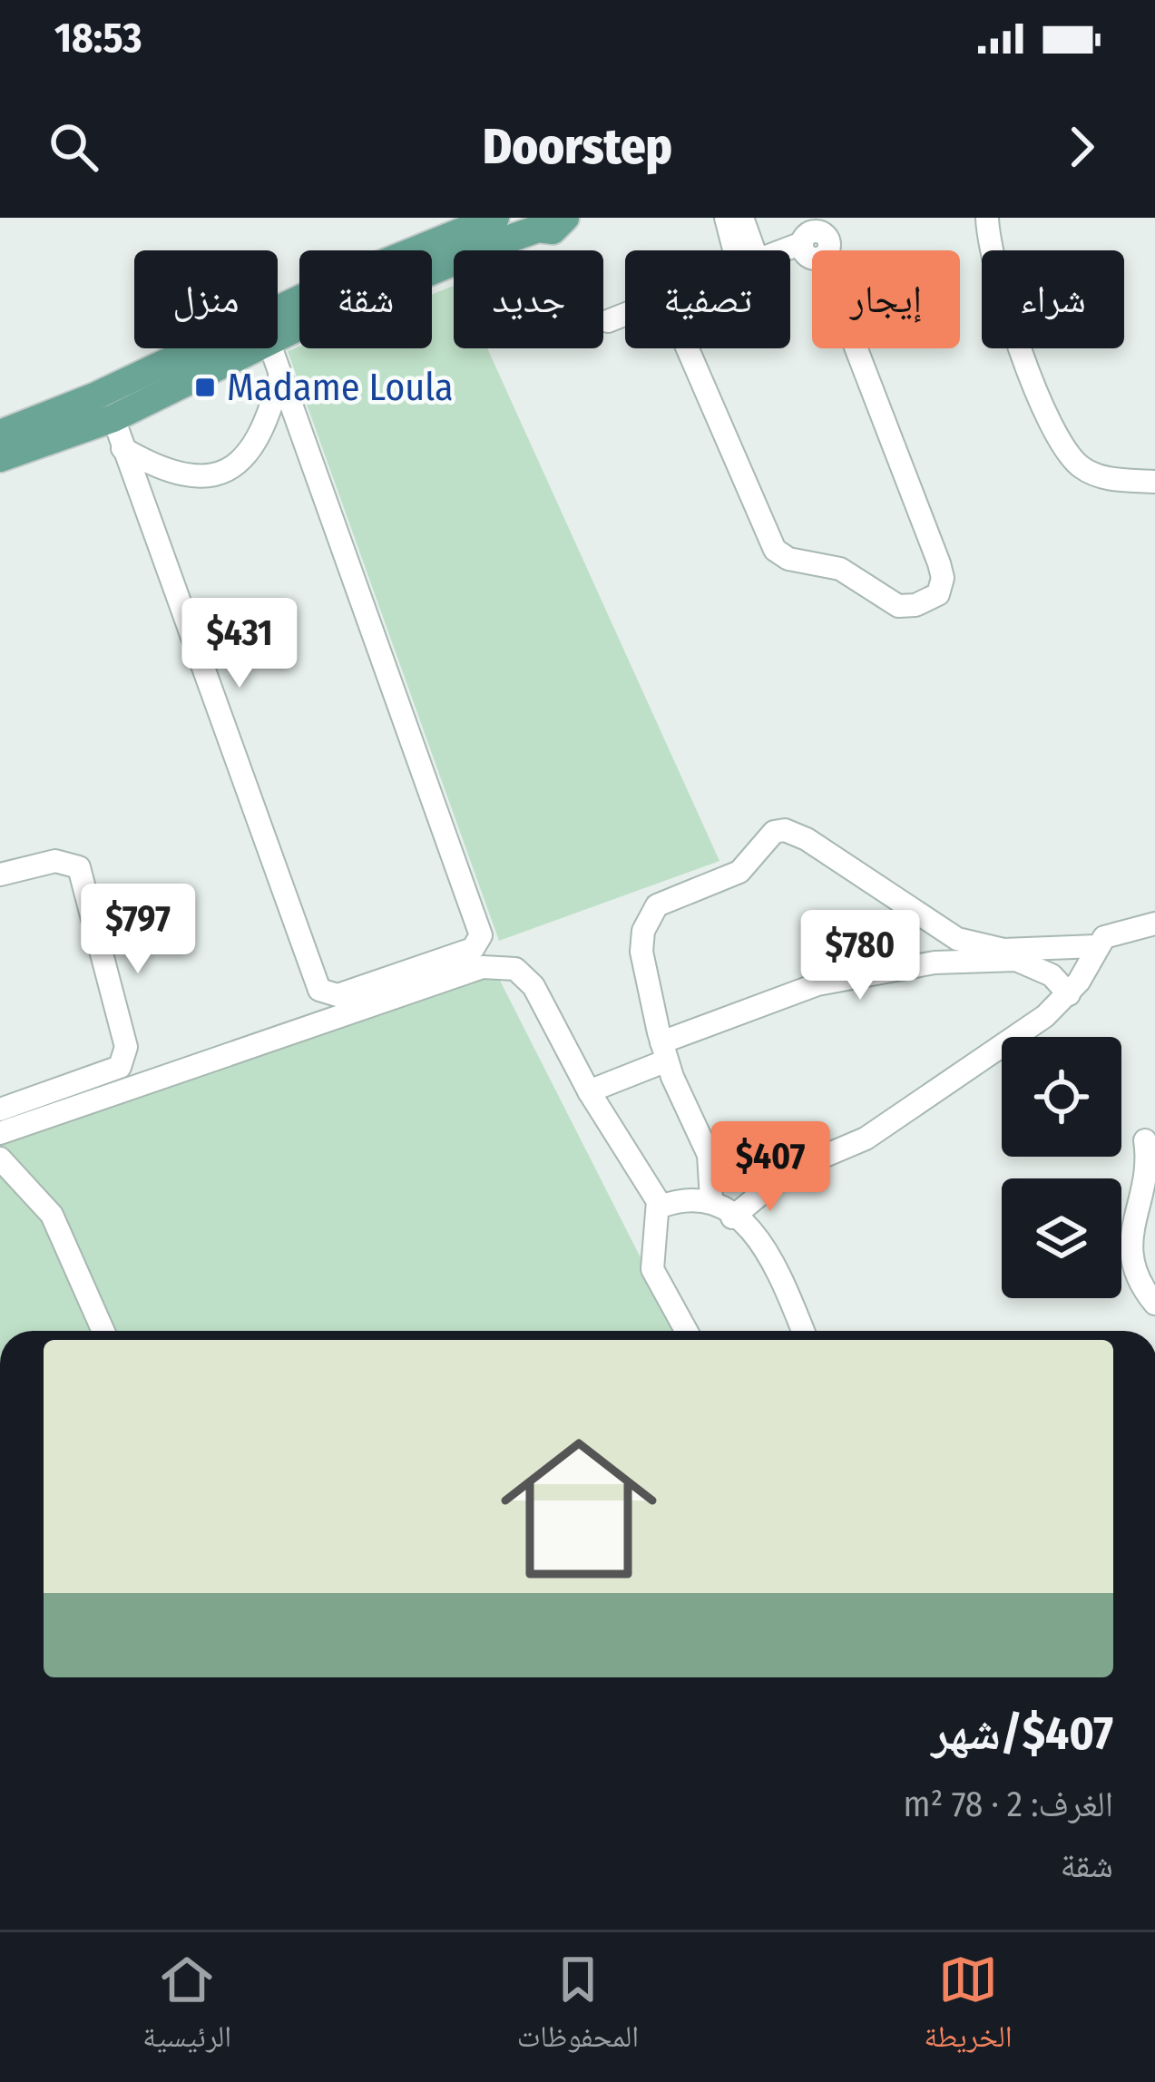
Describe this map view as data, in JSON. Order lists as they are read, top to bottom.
{
  "places": {
    "transit": ["Madame Loula"]
  },
  "page": {
    "status": "18:53",
    "header": "Doorstep",
    "chip": [
      "شراء",
      "إيجار",
      "تصفية",
      "جديد",
      "شقة",
      "منزل"
    ],
    "price": [
      "$431",
      "$797",
      "$780",
      "$407"
    ],
    "list": [
      {
        "name": "$407/شهر",
        "note": "الغرف: 2 · 78 m² · شقة"
      }
    ],
    "tabs": ["الخريطة", "المحفوظات", "الرئيسية"]
  }
}
